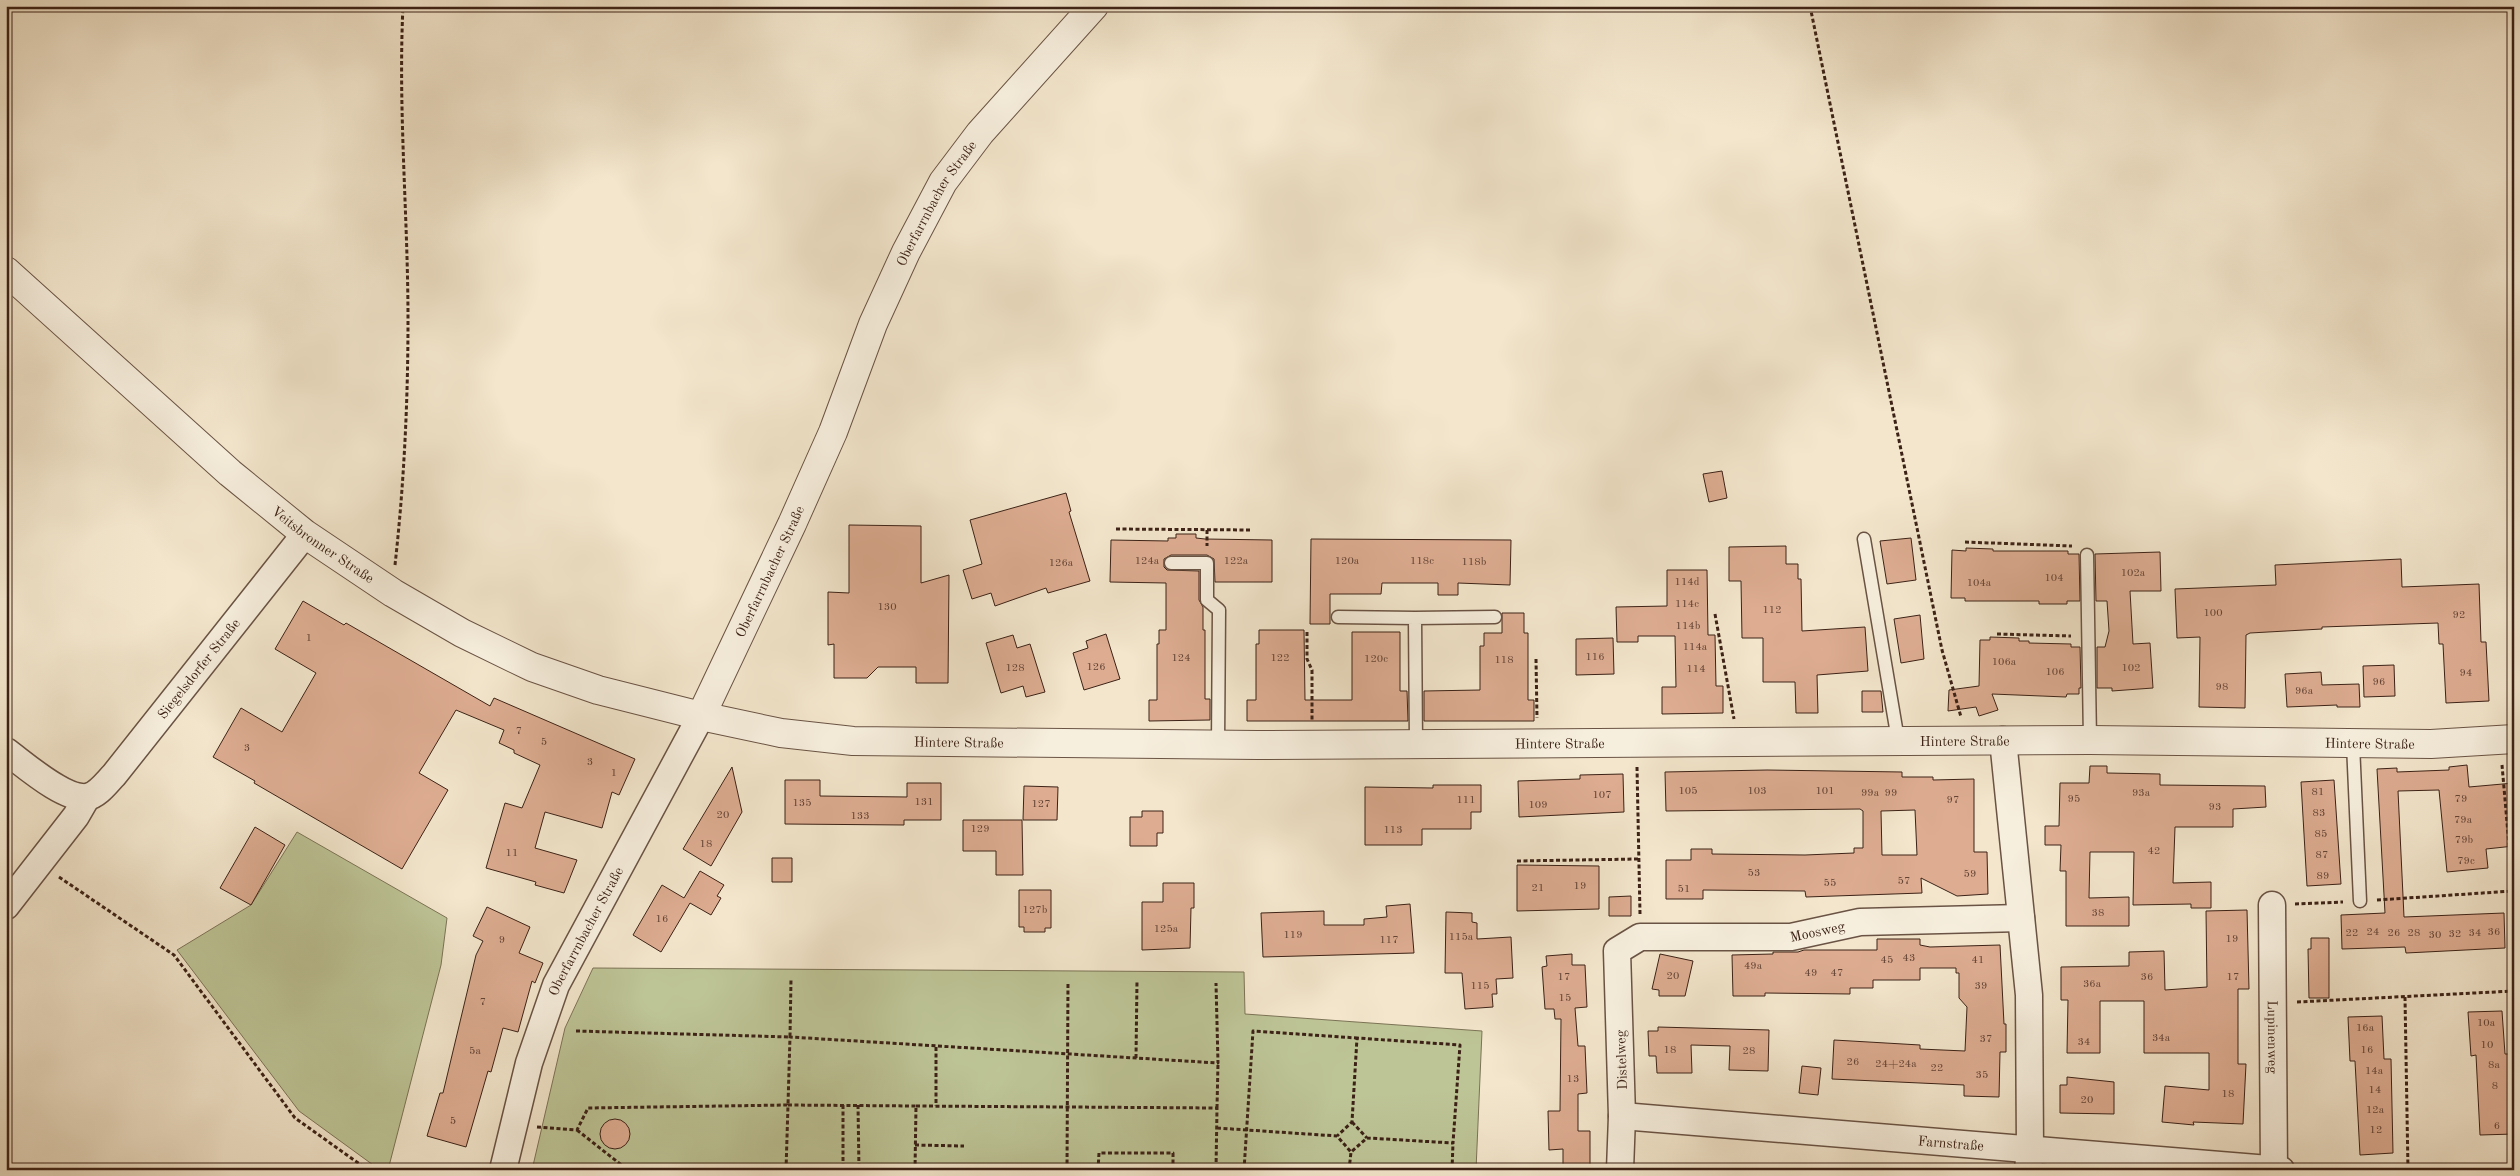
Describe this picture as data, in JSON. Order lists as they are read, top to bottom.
{
  "streets": {
    "street": [
      "Oberfarrnbacher Straße",
      "Veitsbronner Straße",
      "Siegelsdorfer Straße",
      "Hintere Straße",
      "Moosweg",
      "Lupinenweg",
      "Distelweg",
      "Farnstraße"
    ]
  },
  "crossings": [
    ["Oberfarrnbacher Straße", "Veitsbronner Straße"],
    ["Oberfarrnbacher Straße", "Hintere Straße"],
    ["Veitsbronner Straße", "Siegelsdorfer Straße"],
    ["Veitsbronner Straße", "Hintere Straße"],
    ["Moosweg", "Distelweg"],
    ["Lupinenweg", "Farnstraße"],
    ["Distelweg", "Farnstraße"]
  ],
  "house_numbers": [
    "124a",
    "122a",
    "120a",
    "118c",
    "118b",
    "126a",
    "102a",
    "104",
    "114d",
    "104a",
    "114c",
    "130",
    "112",
    "100",
    "92",
    "114b",
    "1",
    "114a",
    "116",
    "124",
    "122",
    "120c",
    "118",
    "106a",
    "126",
    "128",
    "102",
    "114",
    "106",
    "94",
    "96",
    "98",
    "96a",
    "7",
    "5",
    "3",
    "3",
    "1",
    "105",
    "103",
    "101",
    "81",
    "99a",
    "99",
    "93a",
    "107",
    "95",
    "79",
    "111",
    "97",
    "131",
    "135",
    "127",
    "109",
    "93",
    "83",
    "20",
    "133",
    "79a",
    "129",
    "113",
    "85",
    "79b",
    "18",
    "42",
    "11",
    "87",
    "79c",
    "53",
    "59",
    "89",
    "57",
    "55",
    "19",
    "21",
    "51",
    "127b",
    "38",
    "16",
    "125a",
    "24",
    "36",
    "22",
    "26",
    "28",
    "34",
    "32",
    "119",
    "30",
    "115a",
    "19",
    "9",
    "117",
    "43",
    "45",
    "41",
    "49a",
    "49",
    "47",
    "20",
    "17",
    "36",
    "17",
    "36a",
    "115",
    "39",
    "15",
    "7",
    "10a",
    "16a",
    "34a",
    "37",
    "34",
    "10",
    "18",
    "16",
    "5a",
    "28",
    "26",
    "24+24a",
    "8a",
    "22",
    "14a",
    "35",
    "13",
    "8",
    "14",
    "18",
    "20",
    "12a",
    "5",
    "6",
    "12"
  ]
}
